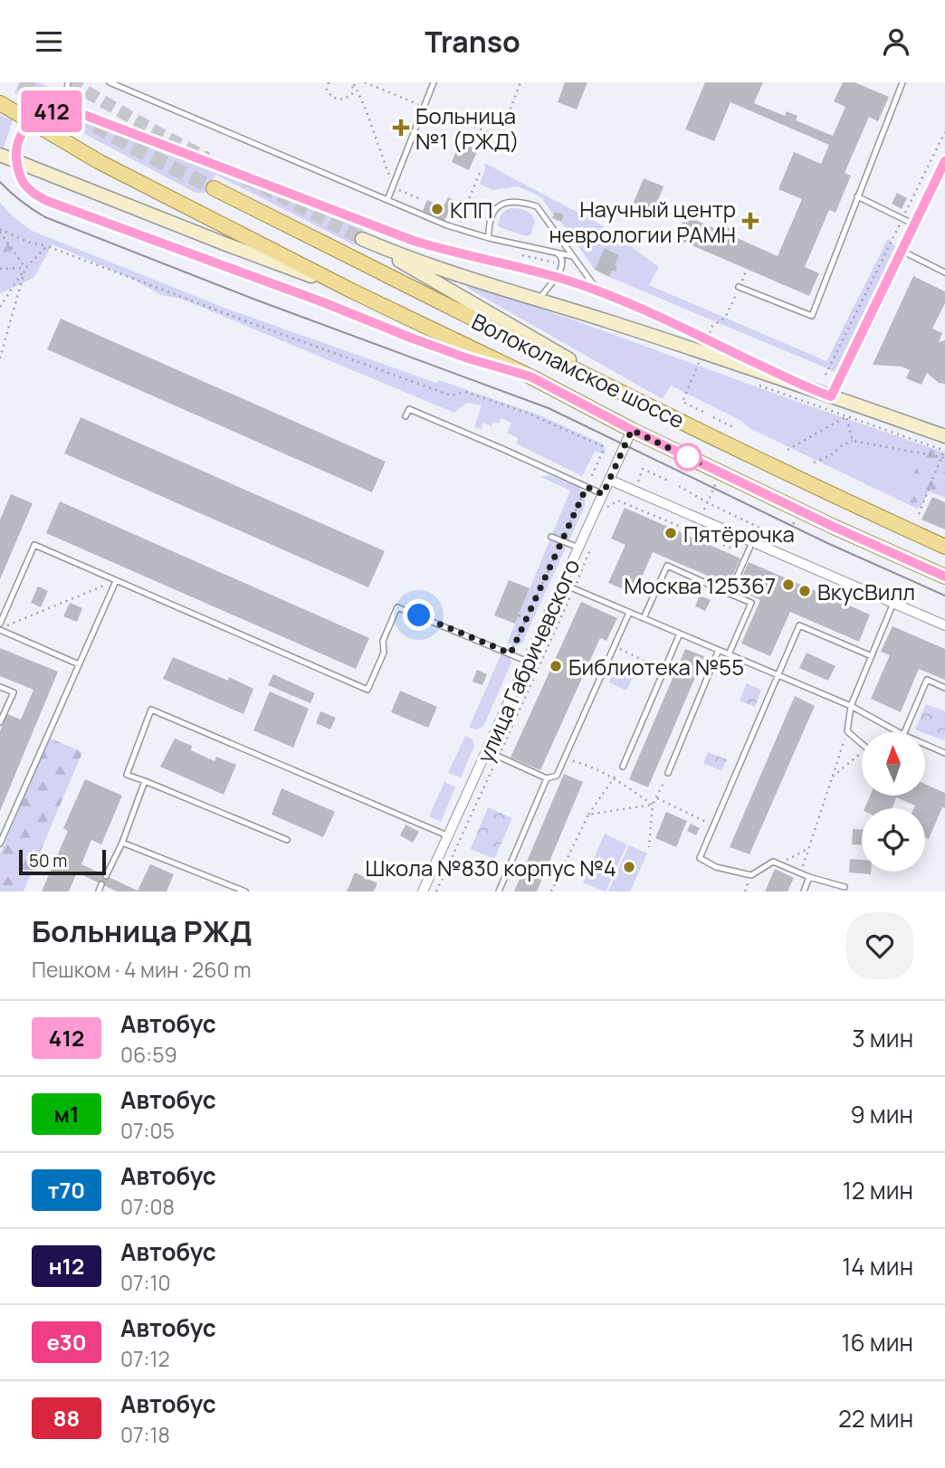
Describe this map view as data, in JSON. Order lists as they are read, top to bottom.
{
  "streets": {
    "main road": ["Волоколамское шоссе"],
    "street": ["улица Габричевского"]
  },
  "crossings": [
    ["Волоколамское шоссе", "улица Габричевского"]
  ],
  "places": {
    "health": ["Больница №1 (РЖД)", "Научный центр неврологии РАМН"],
    "other": [
      "КПП",
      "Пятёрочка",
      "Москва 125367",
      "ВкусВилл",
      "Библиотека №55",
      "Школа №830 корпус №4"
    ]
  },
  "lines": ["bus line 412"],
  "scale_bar": "50 m",
  "north": "top",
  "page": {
    "header": "Transo",
    "on_map": "412",
    "scale": "50 m",
    "heading": ["Больница РЖД", "Пешком · 4 мин · 260 m"],
    "list": [
      {
        "mark": "412",
        "name": "Автобус",
        "note": "06:59",
        "value": "3 мин"
      },
      {
        "mark": "м1",
        "name": "Автобус",
        "note": "07:05",
        "value": "9 мин"
      },
      {
        "mark": "т70",
        "name": "Автобус",
        "note": "07:08",
        "value": "12 мин"
      },
      {
        "mark": "н12",
        "name": "Автобус",
        "note": "07:10",
        "value": "14 мин"
      },
      {
        "mark": "е30",
        "name": "Автобус",
        "note": "07:12",
        "value": "16 мин"
      },
      {
        "mark": "88",
        "name": "Автобус",
        "note": "07:18",
        "value": "22 мин"
      }
    ]
  }
}
